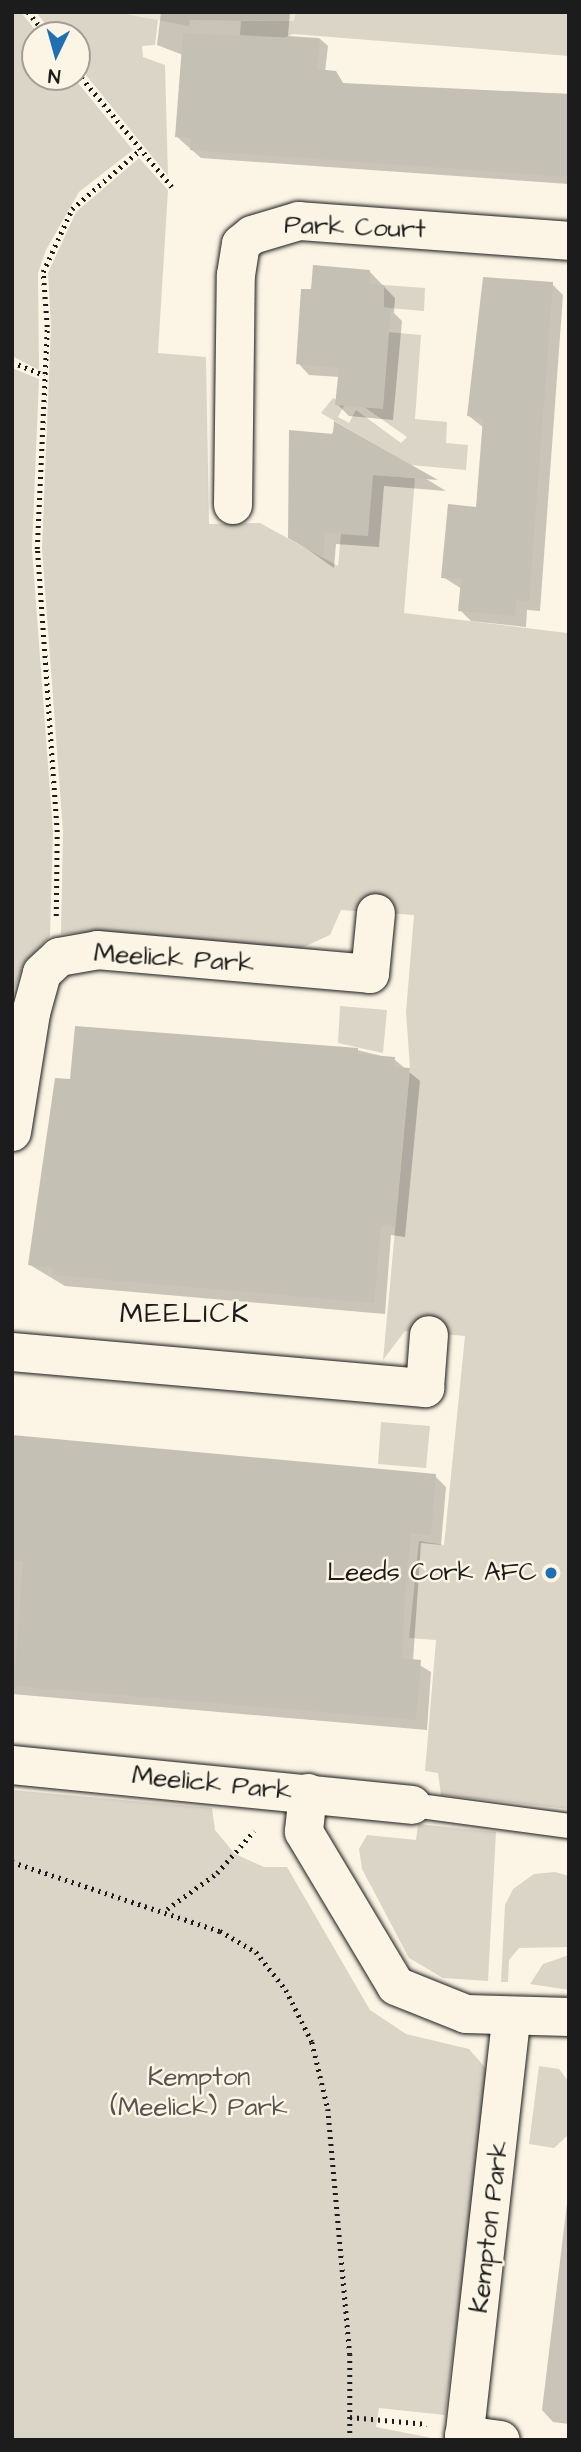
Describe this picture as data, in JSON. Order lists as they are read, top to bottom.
{
  "streets": {
    "street": ["Park Court", "Meelick Park", "Kempton Park"]
  },
  "districts": ["MEELICK"],
  "parks": ["Kempton (Meelick) Park"],
  "places": ["Leeds Cork AFC"],
  "north": "bottom"
}
